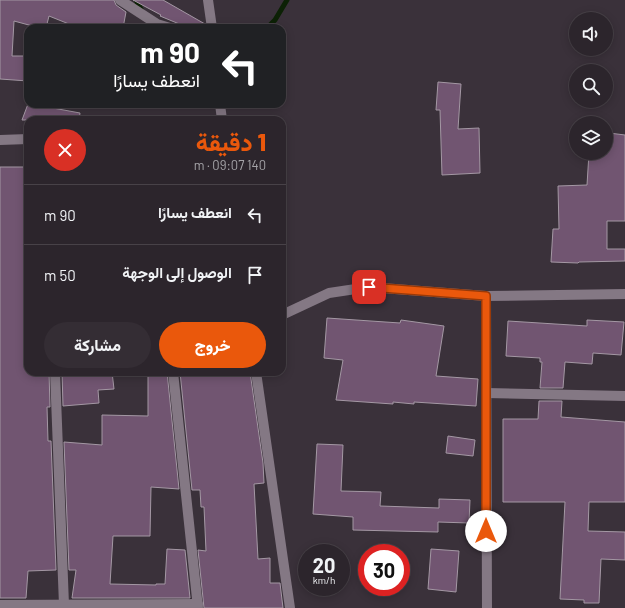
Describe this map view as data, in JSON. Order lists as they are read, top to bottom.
{
  "page": {
    "turn": ["90 m", "انعطف يسارًا"],
    "heading": ["1 دقيقة", "140 m · 09:07"],
    "list": [
      {
        "name": "انعطف يسارًا",
        "value": "90 m"
      },
      {
        "name": "الوصول إلى الوجهة",
        "value": "50 m"
      }
    ],
    "buttons": ["خروج", "مشاركة"],
    "speed": "20 km/h",
    "limit": "30"
  }
}
